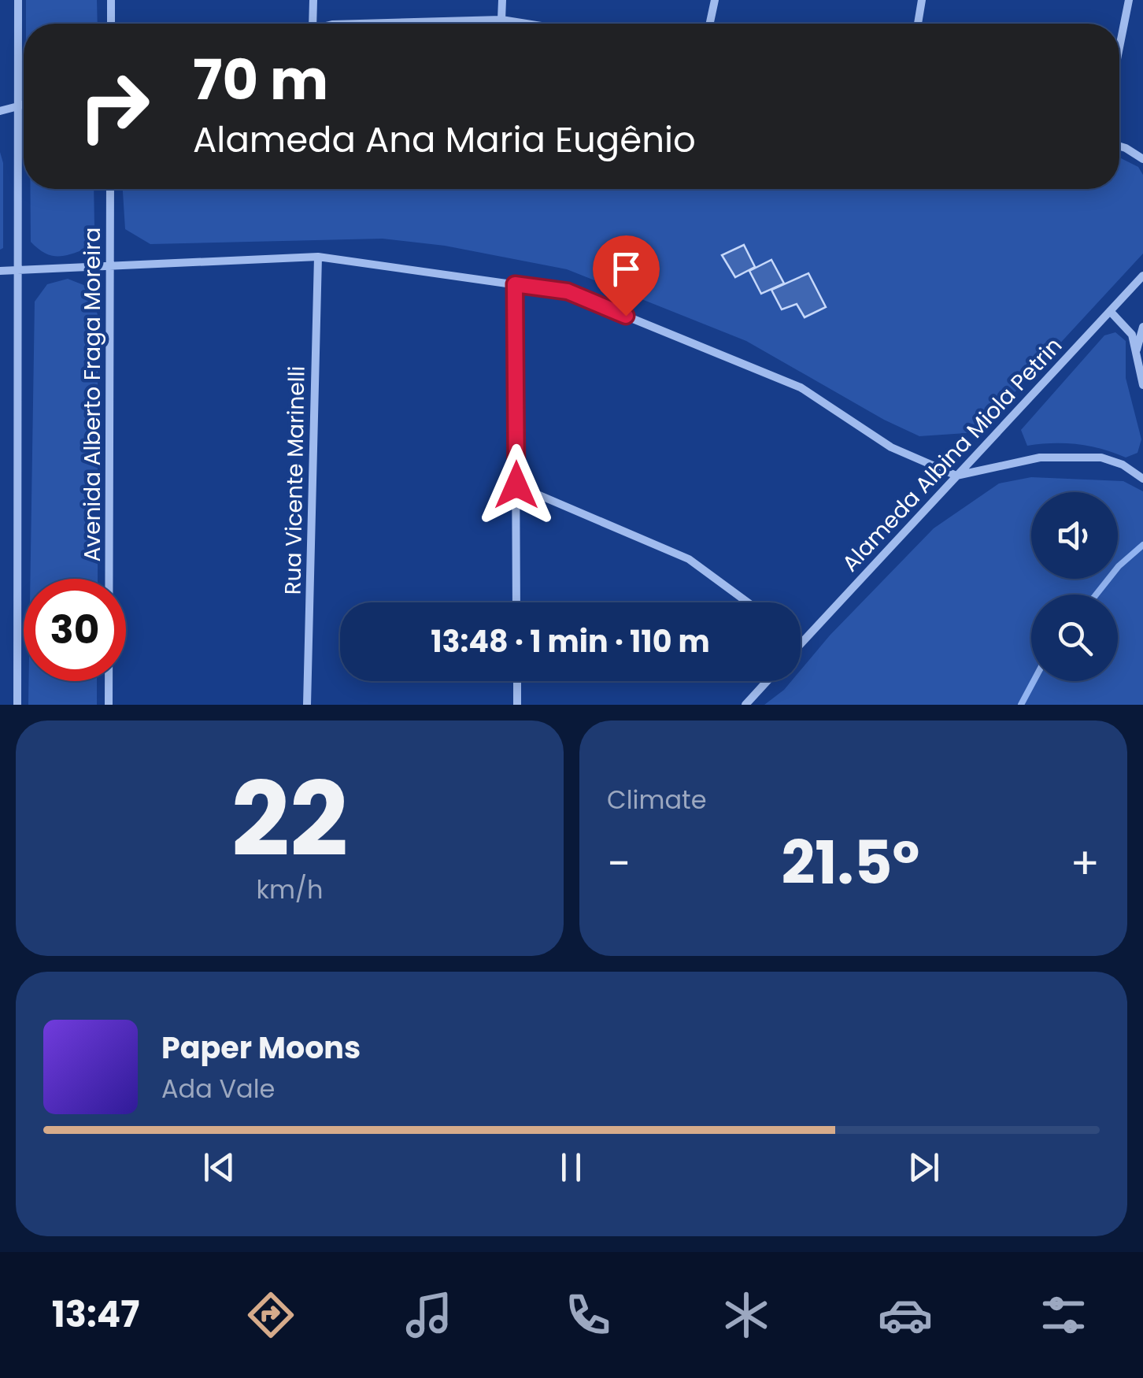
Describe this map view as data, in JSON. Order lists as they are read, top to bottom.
{
  "streets": {
    "street": ["Avenida Alberto Fraga Moreira", "Alameda Albina Miola Petrin", "Rua Vicente Marinelli"]
  },
  "page": {
    "turn": ["70 m", "Alameda Ana Maria Eugênio"],
    "limit": "30",
    "trip": "13:48 · 1 min · 110 m",
    "tile": [
      ["22", "km/h"],
      "Climate"
    ],
    "heat": ["−", "21.5°", "+"],
    "song": ["Paper Moons", "Ada Vale"],
    "tabs": "13:47"
  }
}
